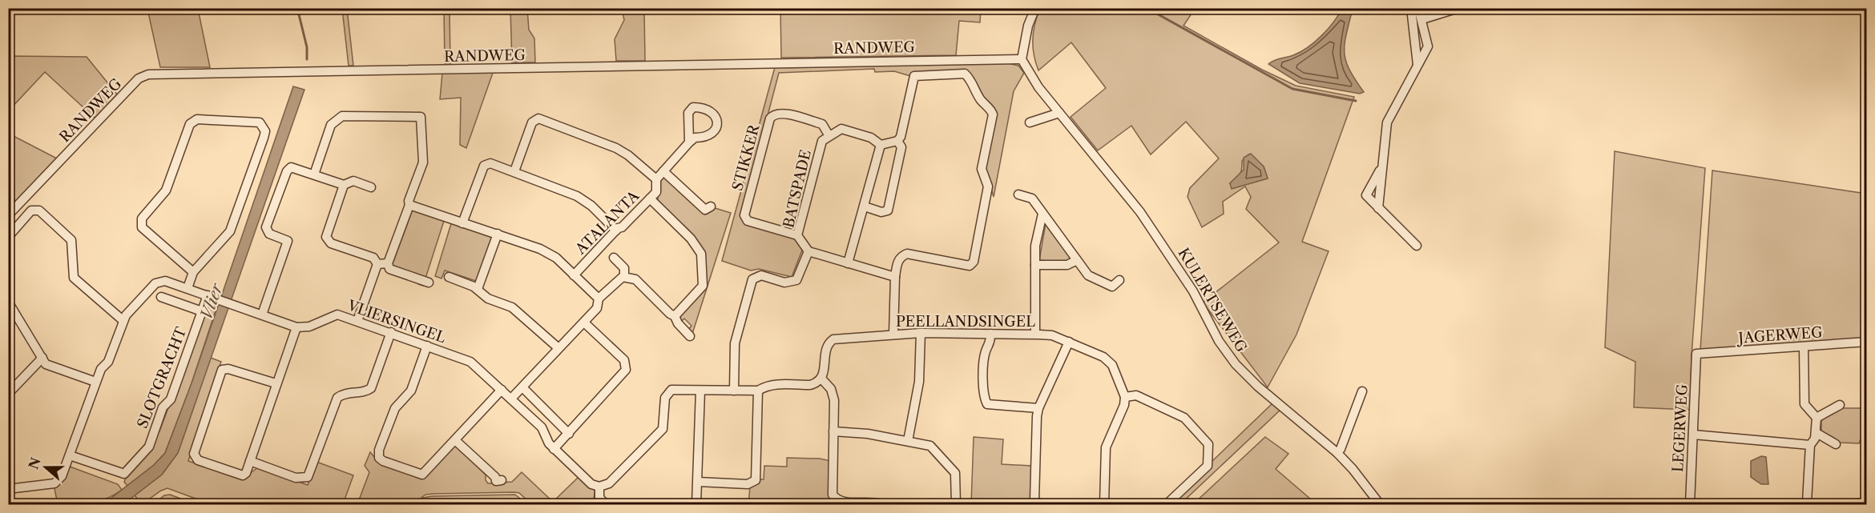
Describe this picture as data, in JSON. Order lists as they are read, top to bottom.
{
  "streets": {
    "street": [
      "RANDWEG",
      "STIKKER",
      "BATSPADE",
      "ATALANTA",
      "KULERTSEWEG",
      "VLIERSINGEL",
      "PEELLANDSINGEL",
      "JAGERWEG",
      "SLOTGRACHT",
      "LEGERWEG"
    ]
  },
  "crossings": [
    ["RANDWEG", "KULERTSEWEG"],
    ["STIKKER", "BATSPADE"],
    ["JAGERWEG", "LEGERWEG"]
  ],
  "water": ["Vlier"],
  "north": "left"
}
